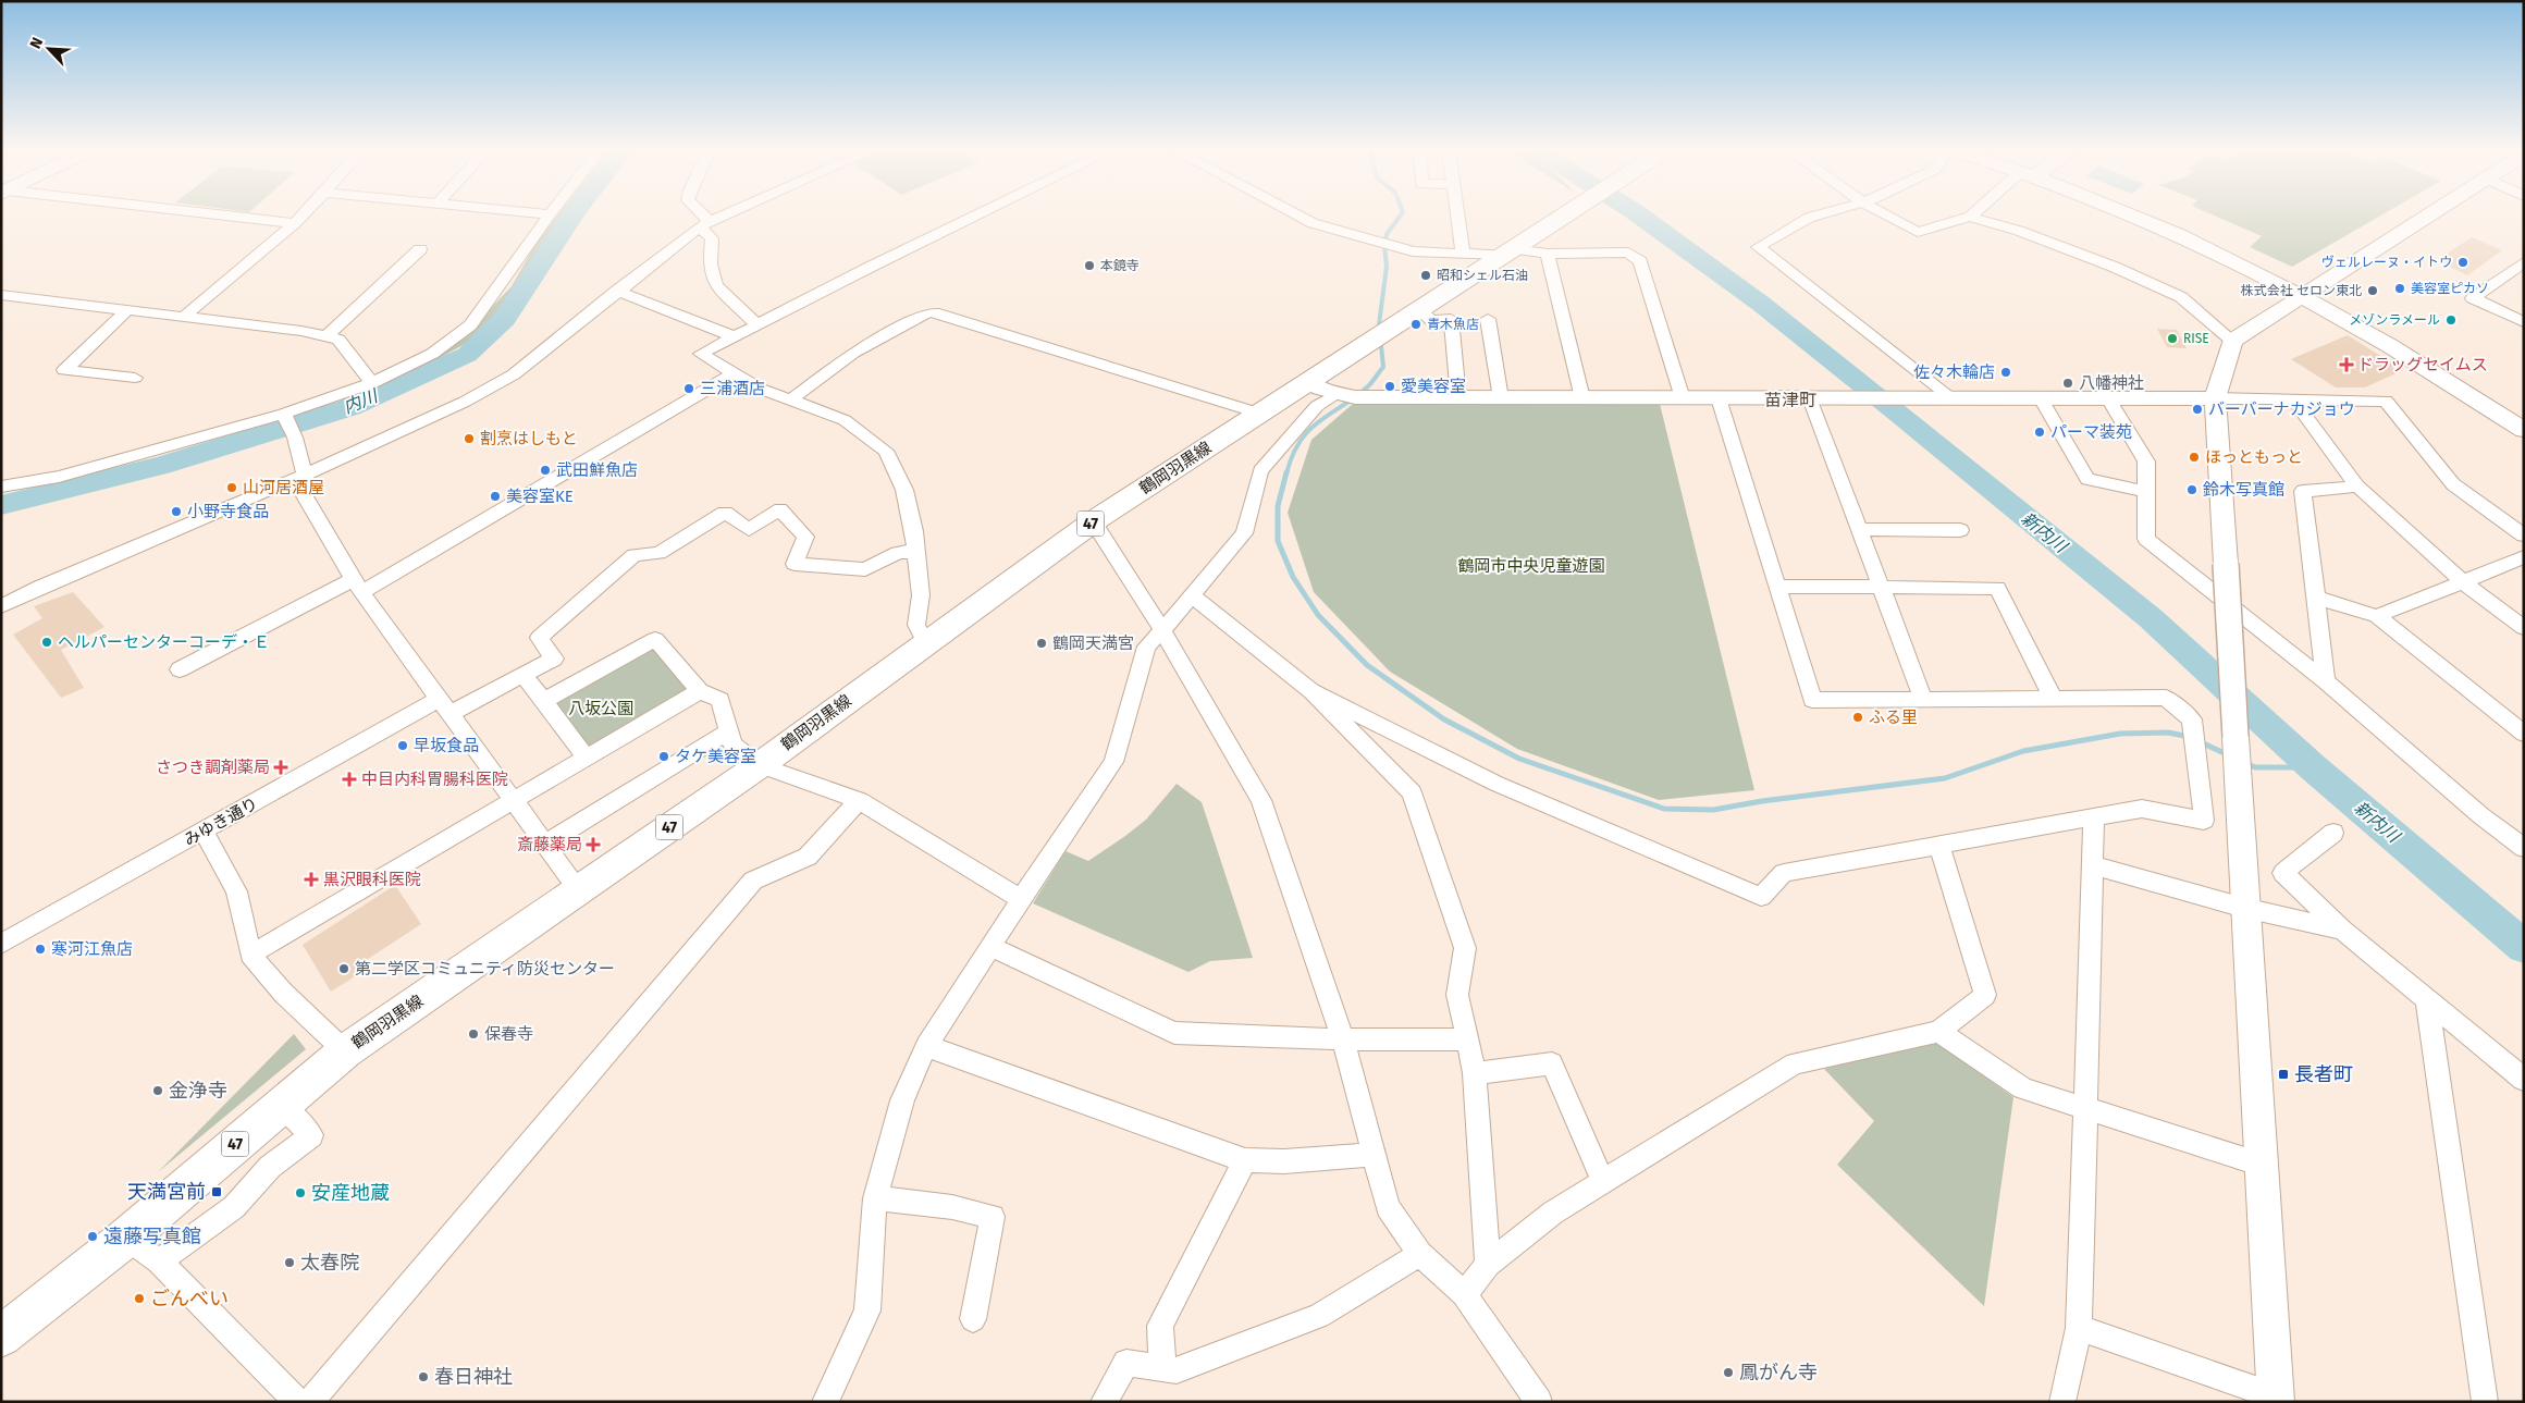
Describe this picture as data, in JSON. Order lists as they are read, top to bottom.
{
  "streets": {
    "main road": ["鶴岡羽黒線", "47"],
    "street": ["みゆき通り"]
  },
  "districts": ["苗津町"],
  "water": ["内川", "新内川"],
  "parks": ["鶴岡市中央児童遊園", "八坂公園"],
  "places": {
    "other": [
      "ヴェルレーヌ・イトウ",
      "本鏡寺",
      "昭和シェル石油",
      "美容室ピカソ",
      "株式会社 セロン東北",
      "メゾンラメール",
      "青木魚店",
      "RISE",
      "佐々木輪店",
      "八幡神社",
      "愛美容室",
      "三浦酒店",
      "バーバーナカジョウ",
      "パーマ装苑",
      "割烹はしもと",
      "ほっともっと",
      "武田鮮魚店",
      "山河居酒屋",
      "鈴木写真館",
      "美容室KE",
      "小野寺食品",
      "ヘルパーセンターコーデ・Ｅ",
      "鶴岡天満宮",
      "ふる里",
      "早坂食品",
      "タケ美容室",
      "寒河江魚店",
      "第二学区コミュニティ防災センター",
      "保春寺",
      "金浄寺",
      "安産地蔵",
      "遠藤写真館",
      "太春院",
      "ごんべい",
      "鳳がん寺",
      "春日神社"
    ],
    "health": [
      "ドラッグセイムス",
      "さつき調剤薬局",
      "中目内科胃腸科医院",
      "斎藤薬局",
      "黒沢眼科医院"
    ],
    "transit": ["長者町", "天満宮前"]
  },
  "north": "top left"
}
